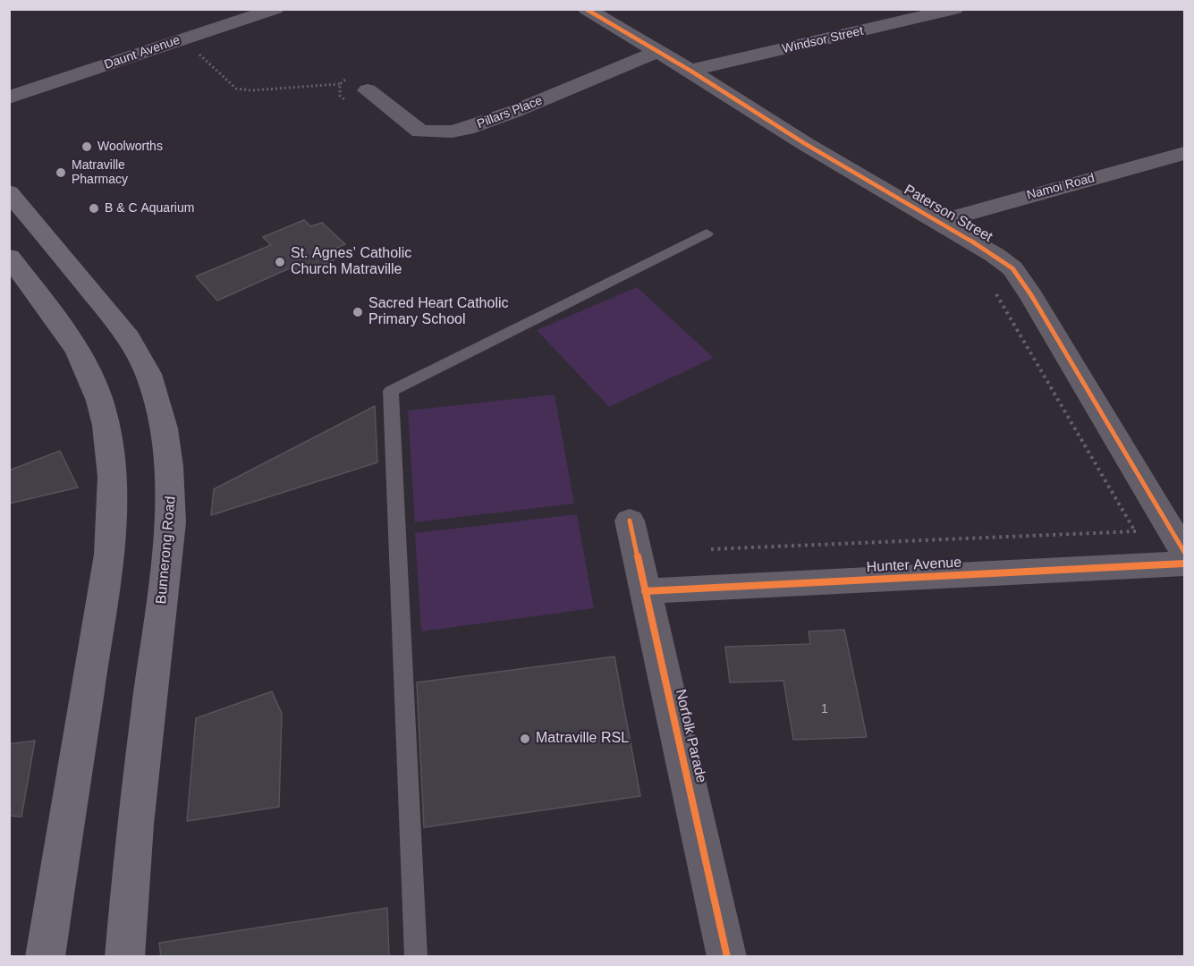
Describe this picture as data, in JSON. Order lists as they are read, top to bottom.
{
  "streets": {
    "main road": ["Bunnerong Road"],
    "street": [
      "Windsor Street",
      "Daunt Avenue",
      "Pillars Place",
      "Namoi Road",
      "Paterson Street",
      "Hunter Avenue",
      "Norfolk Parade"
    ]
  },
  "crossings": [
    ["Windsor Street", "Paterson Street"],
    ["Pillars Place", "Paterson Street"],
    ["Namoi Road", "Paterson Street"],
    ["Paterson Street", "Hunter Avenue"],
    ["Hunter Avenue", "Norfolk Parade"]
  ],
  "places": [
    "Woolworths",
    "Matraville Pharmacy",
    "B & C Aquarium",
    "St. Agnes’ Catholic Church Matraville",
    "Sacred Heart Catholic Primary School",
    "Matraville RSL"
  ],
  "house_numbers": ["1"]
}
